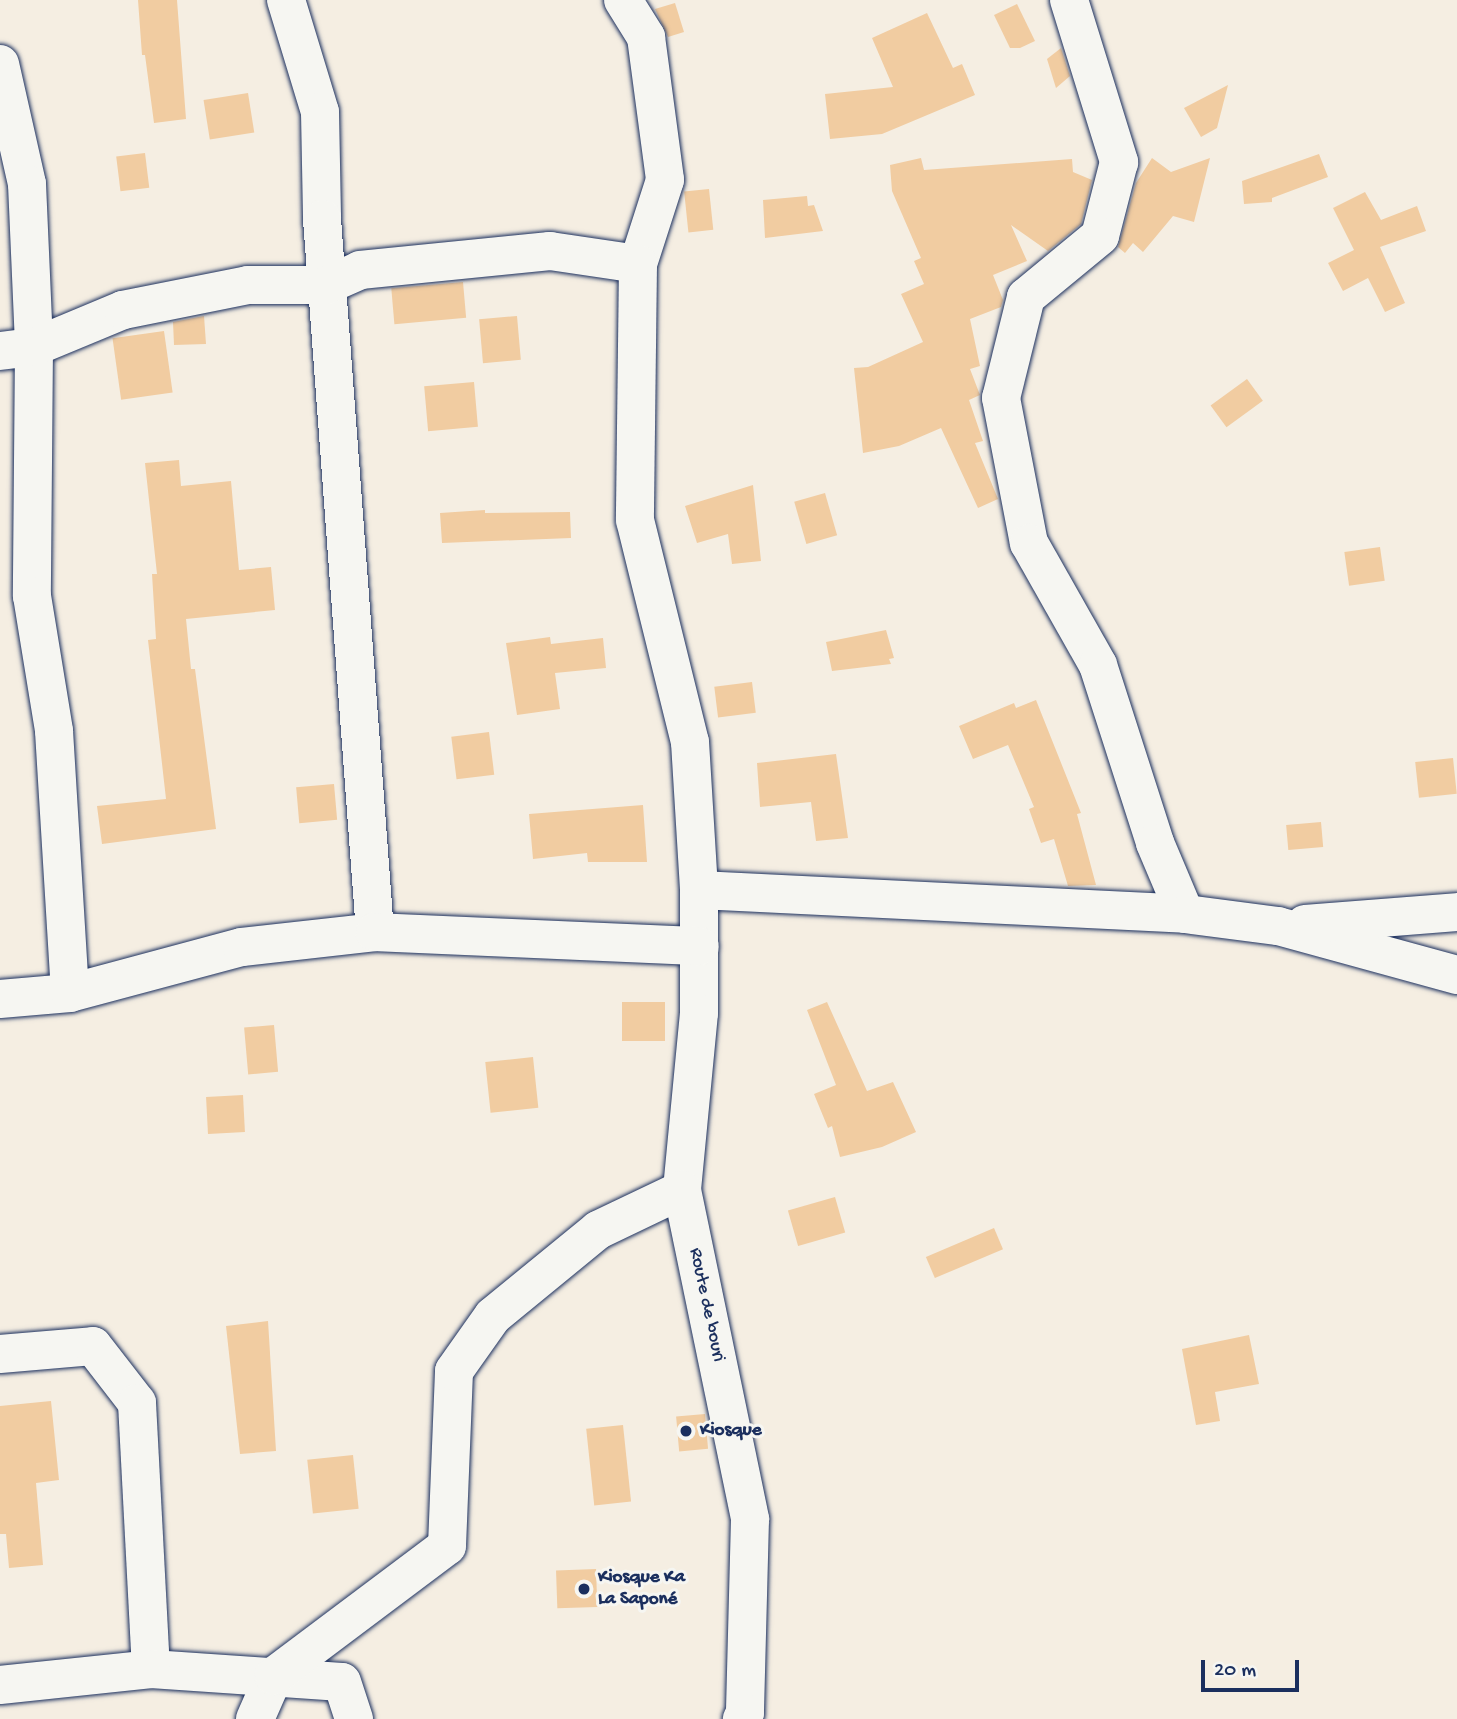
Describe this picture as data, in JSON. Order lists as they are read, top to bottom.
{
  "streets": {
    "street": ["Route de bouri"]
  },
  "places": ["Kiosque", "Kiosque Ka La Saponé"],
  "scale_bar": "20 m"
}
